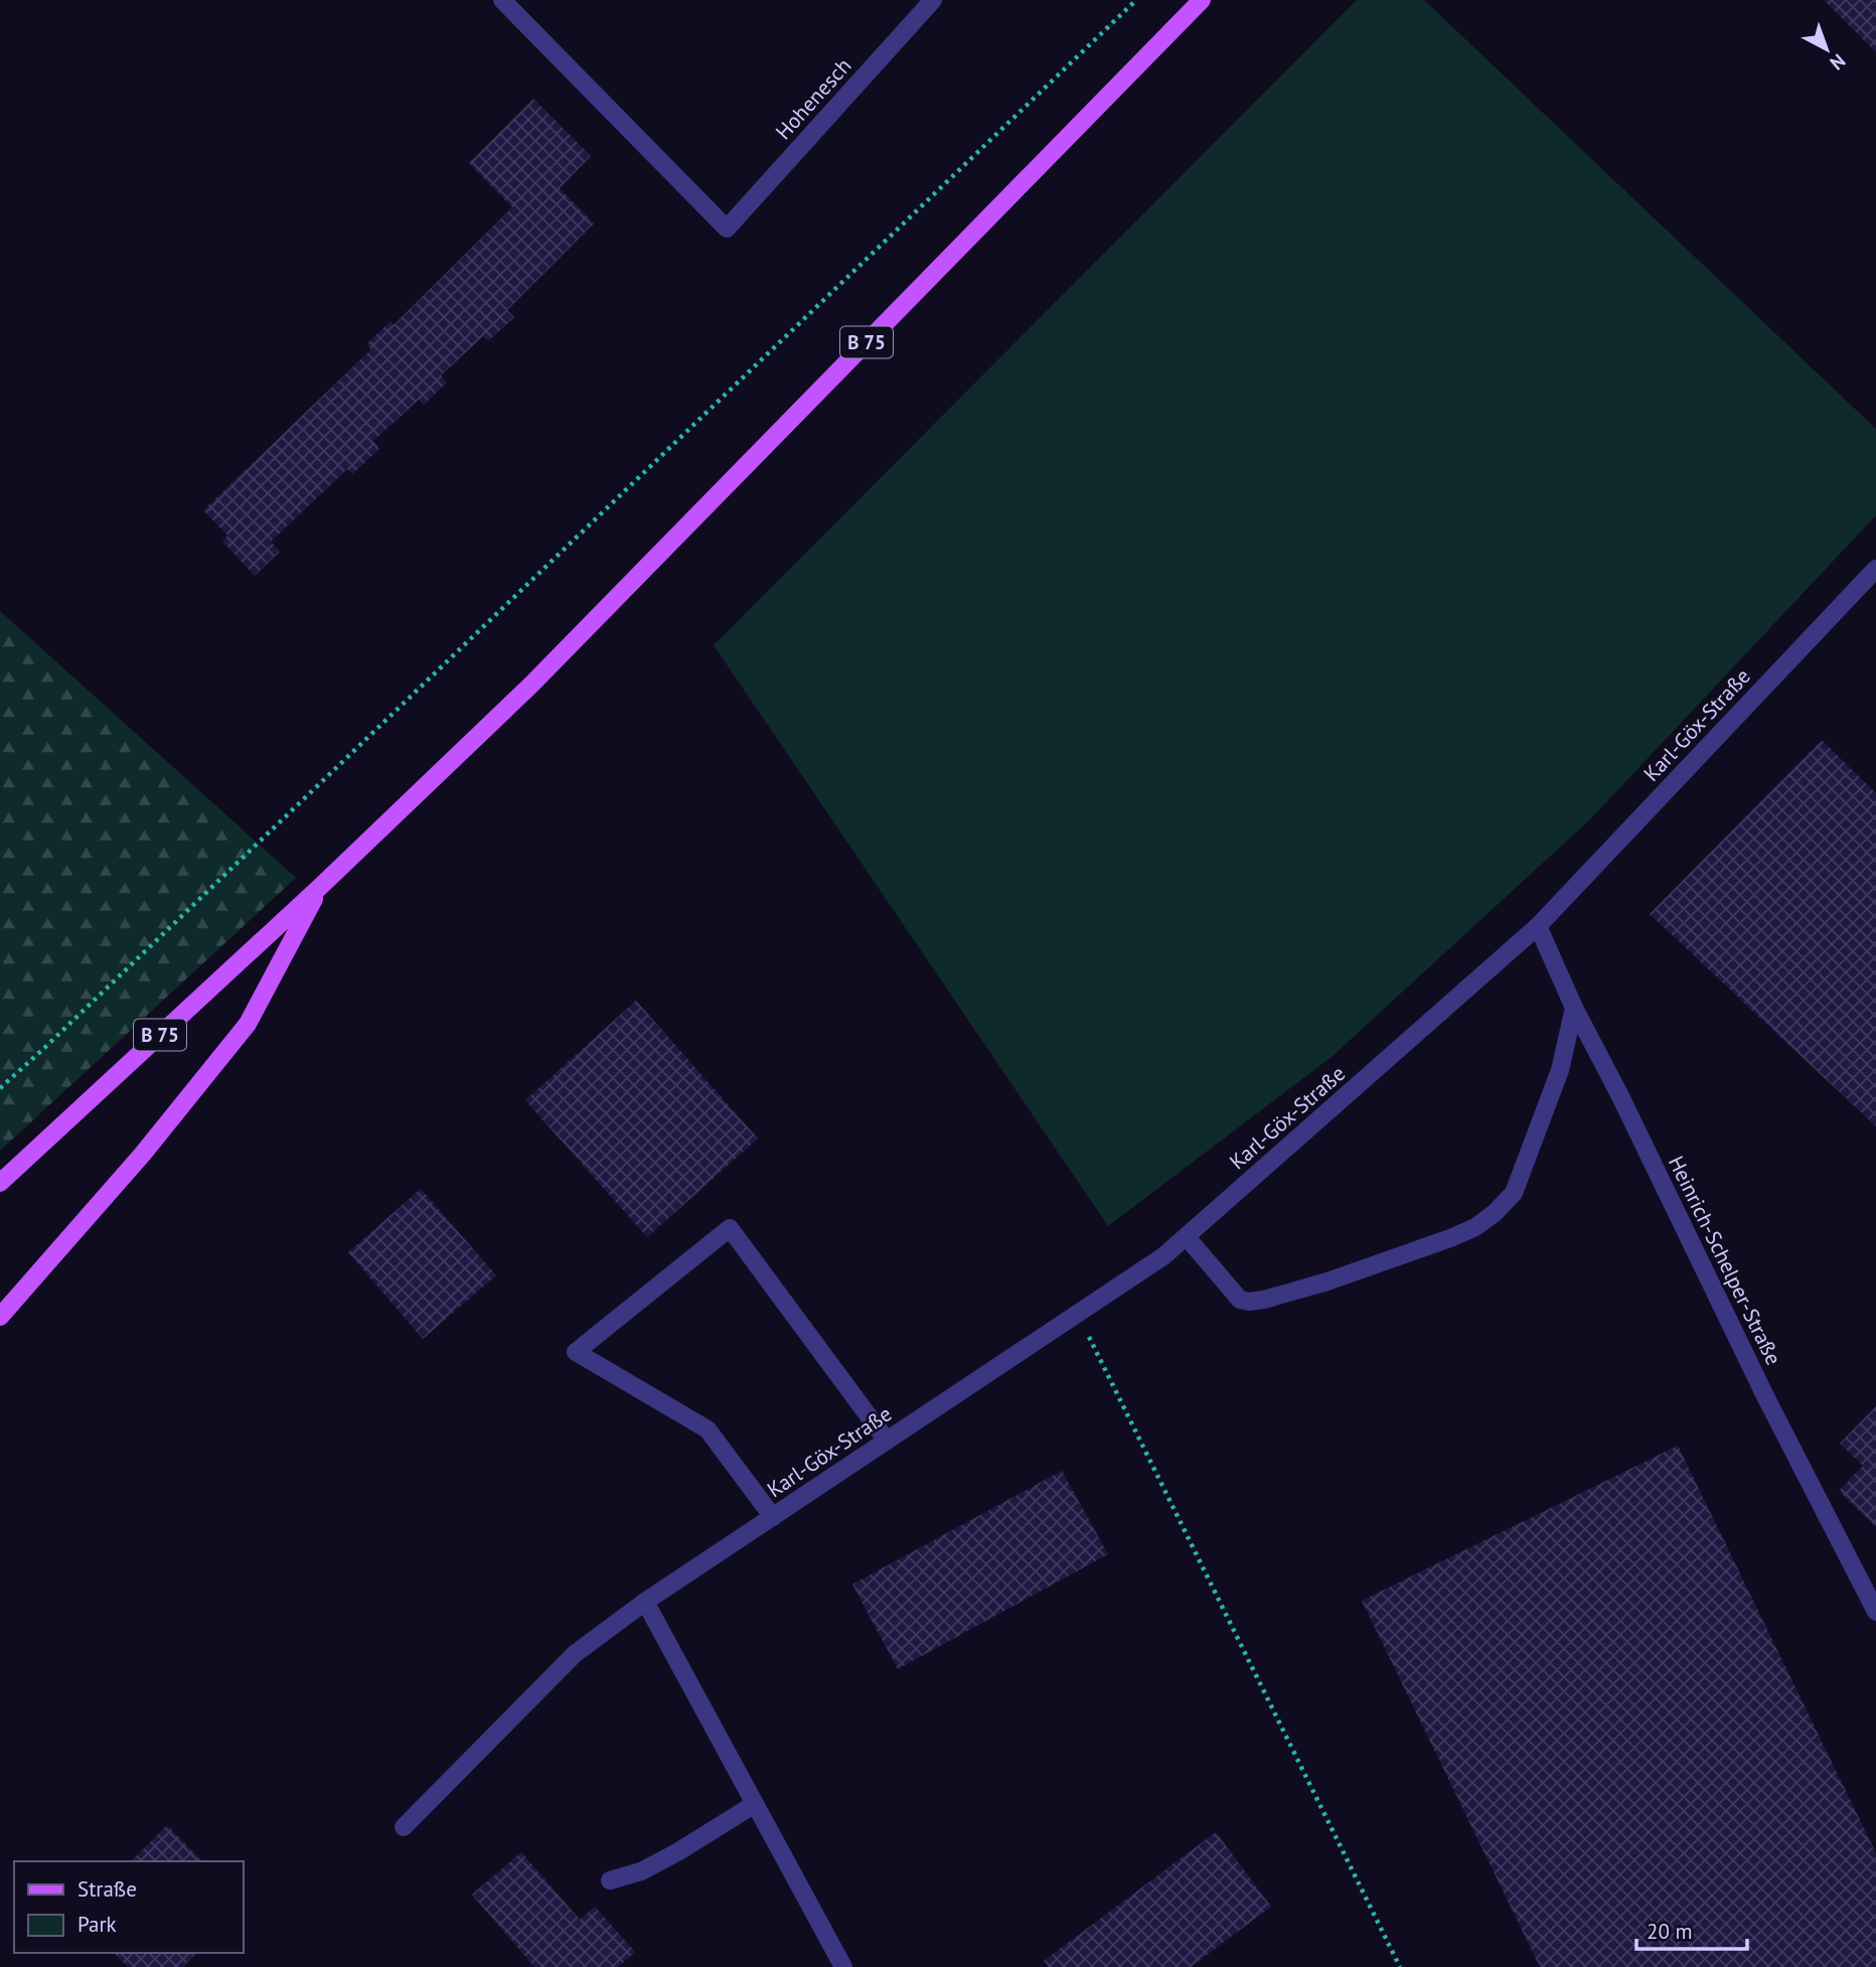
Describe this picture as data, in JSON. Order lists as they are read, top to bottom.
{
  "streets": {
    "main road": ["B 75"],
    "street": ["Hohenesch", "Karl-Göx-Straße", "Heinrich-Schelper-Straße"]
  },
  "crossings": [
    ["Karl-Göx-Straße", "Heinrich-Schelper-Straße"]
  ],
  "legend": ["Straße", "Park"],
  "scale_bar": "20 m",
  "north": "bottom right"
}
